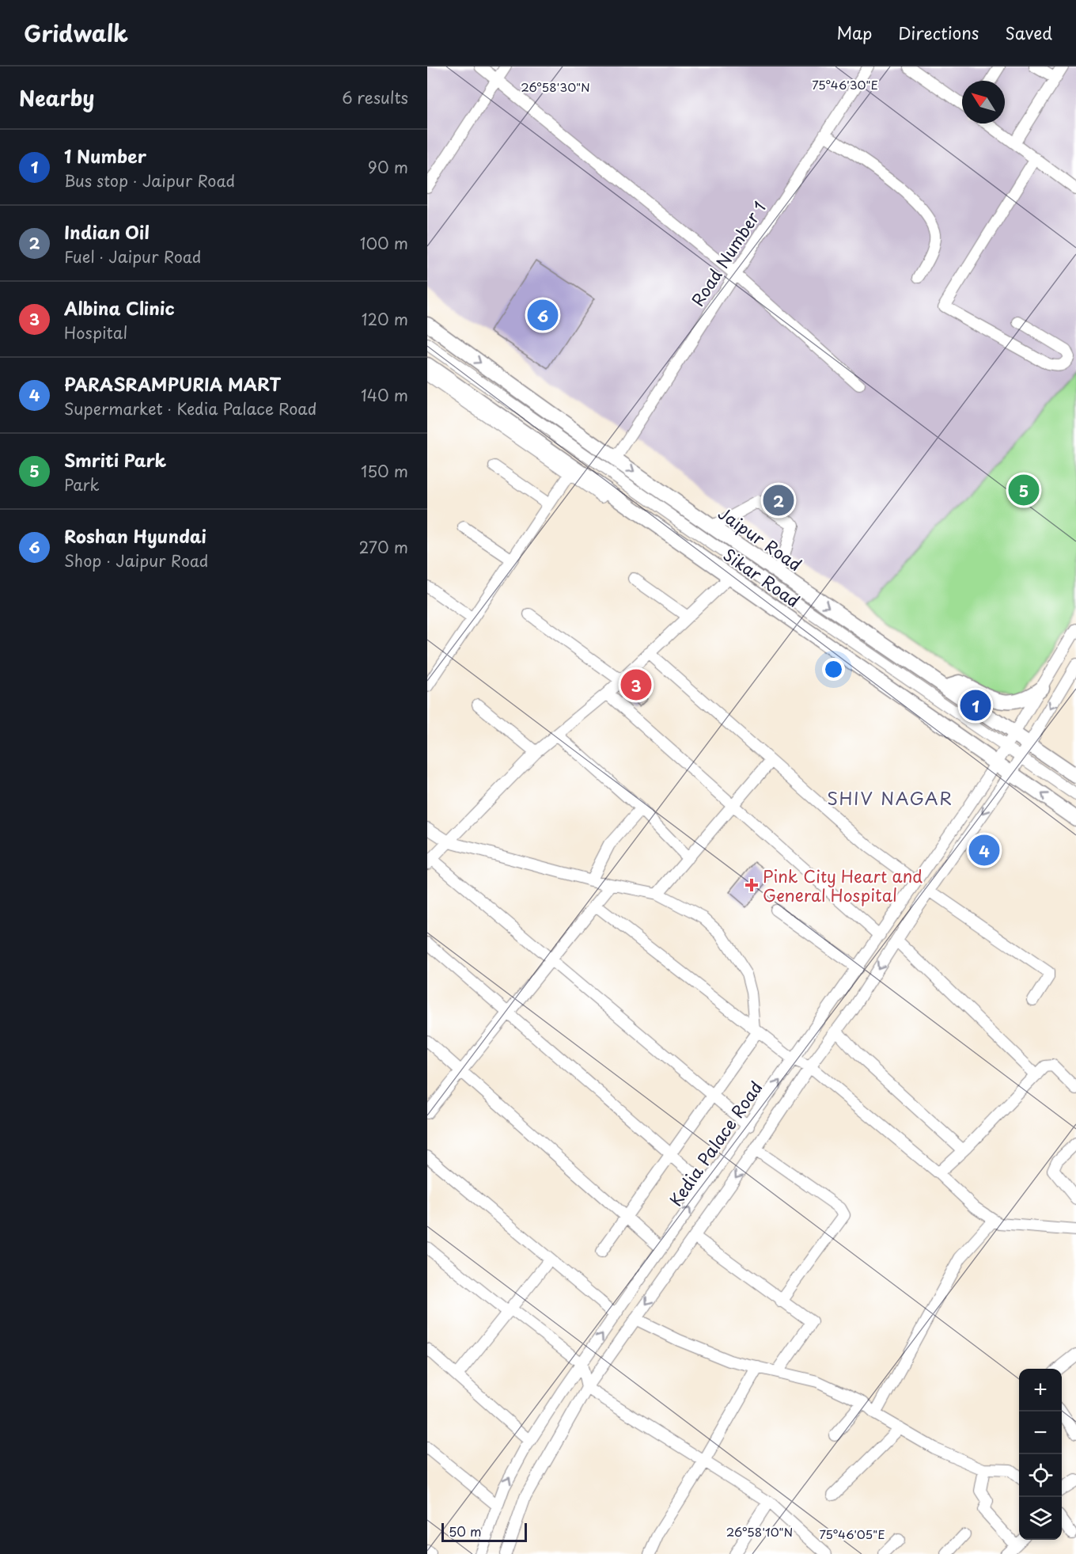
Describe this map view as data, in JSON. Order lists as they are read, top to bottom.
{
  "streets": {
    "main road": ["Jaipur Road", "Sikar Road"],
    "street": ["Road Number 1", "Kedia Palace Road"]
  },
  "crossings": [
    ["Road Number 1", "Jaipur Road"],
    ["Sikar Road", "Kedia Palace Road"]
  ],
  "one_way": ["Jaipur Road"],
  "districts": ["SHIV NAGAR"],
  "places": {
    "health": ["Pink City Heart and General Hospital"]
  },
  "scale_bar": "50 m",
  "north": "top left",
  "page": {
    "header": "Gridwalk",
    "nav": ["Map", "Directions", "Saved"],
    "heading": ["Nearby", "6 results"],
    "list": [
      {
        "mark": "1",
        "name": "1 Number",
        "note": "Bus stop · Jaipur Road",
        "value": "90 m"
      },
      {
        "mark": "2",
        "name": "Indian Oil",
        "note": "Fuel · Jaipur Road",
        "value": "100 m"
      },
      {
        "mark": "3",
        "name": "Albina Clinic",
        "note": "Hospital",
        "value": "120 m"
      },
      {
        "mark": "4",
        "name": "PARASRAMPURIA MART",
        "note": "Supermarket · Kedia Palace Road",
        "value": "140 m"
      },
      {
        "mark": "5",
        "name": "Smriti Park",
        "note": "Park",
        "value": "150 m"
      },
      {
        "mark": "6",
        "name": "Roshan Hyundai",
        "note": "Shop · Jaipur Road",
        "value": "270 m"
      }
    ],
    "pins": [
      "6",
      "5",
      "2",
      "3",
      "1",
      "4"
    ],
    "map_buttons": ["+", "−"],
    "scale": "50 m"
  },
  "coordinates": [
    "75°46'30\"E",
    "26°58'30\"N",
    "26°58'10\"N",
    "75°46'05\"E"
  ]
}
